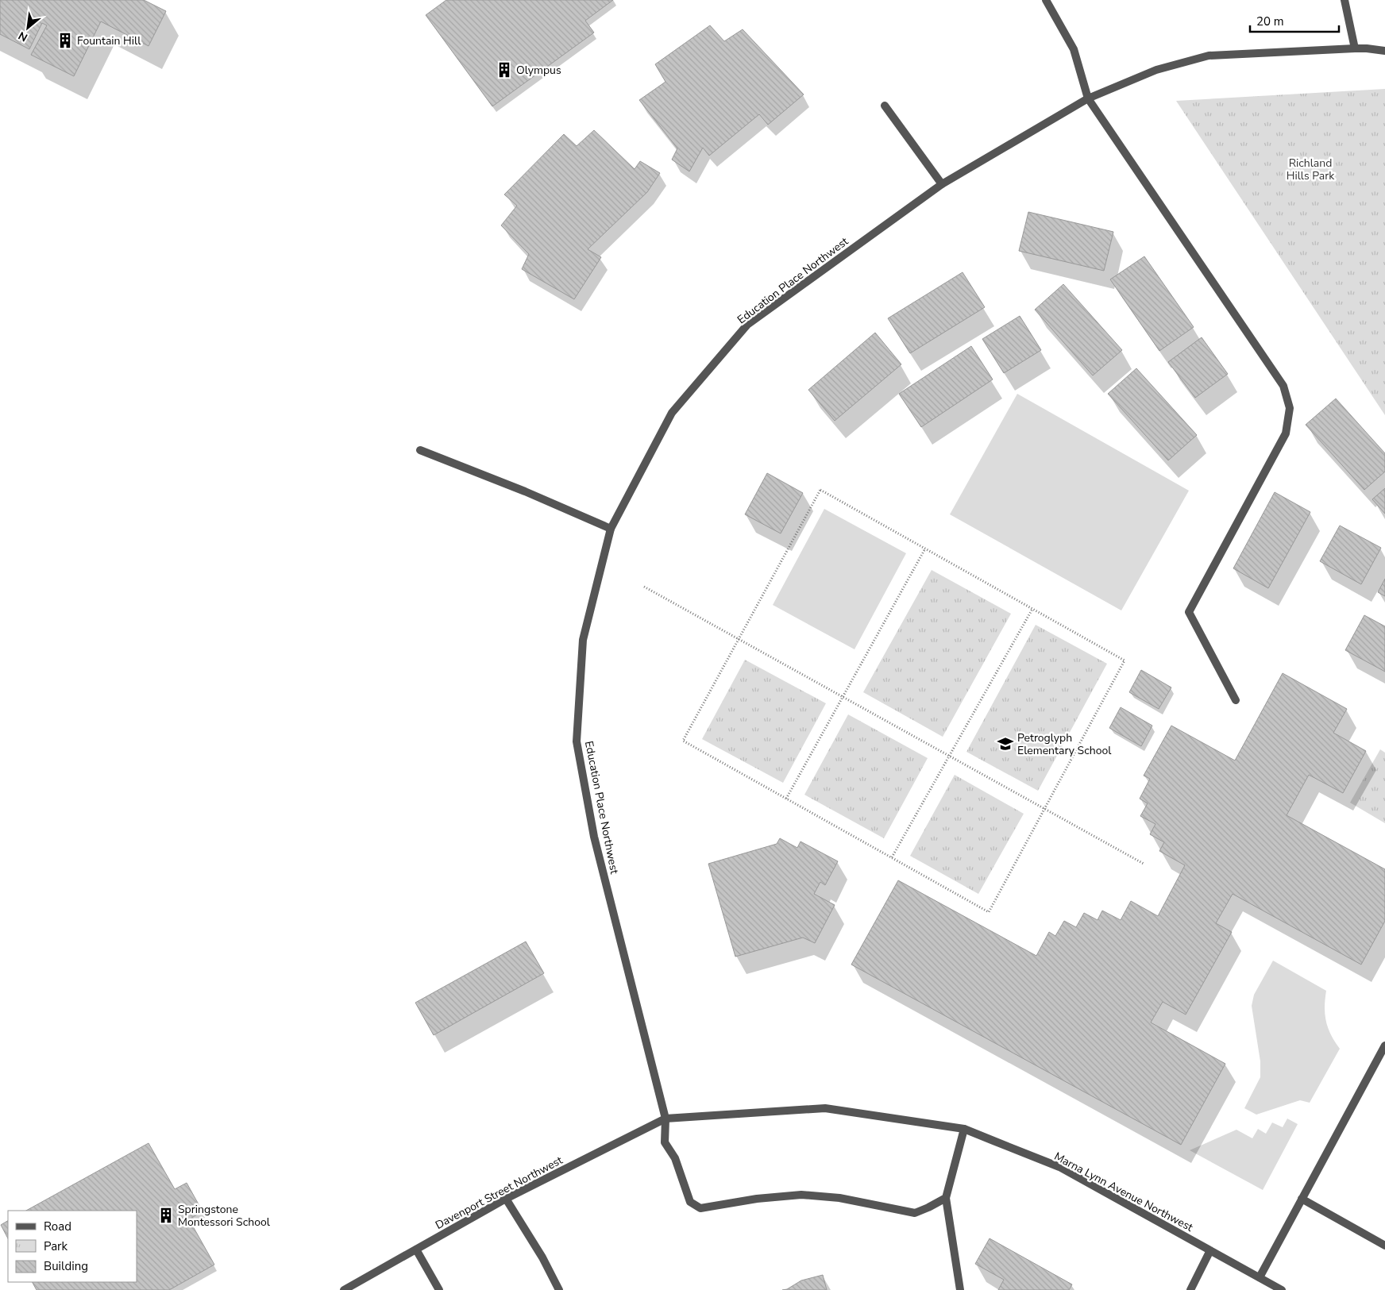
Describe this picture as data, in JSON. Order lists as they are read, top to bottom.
{
  "streets": {
    "street": ["Education Place Northwest", "Marna Lynn Avenue Northwest", "Davenport Street Northwest"]
  },
  "crossings": [
    ["Education Place Northwest", "Marna Lynn Avenue Northwest"],
    ["Education Place Northwest", "Davenport Street Northwest"],
    ["Marna Lynn Avenue Northwest", "Davenport Street Northwest"]
  ],
  "parks": ["Richland Hills Park"],
  "places": {
    "building": ["Fountain Hill", "Olympus", "Springstone Montessori School"],
    "school or university": ["Petroglyph Elementary School"]
  },
  "legend": ["Road", "Park", "Building"],
  "scale_bar": "20 m",
  "north": "bottom left"
}
